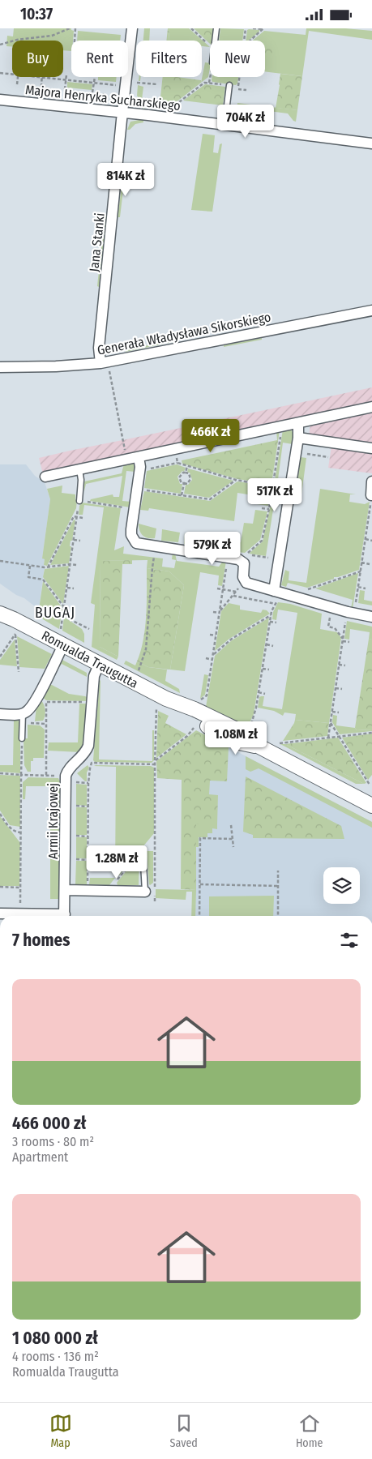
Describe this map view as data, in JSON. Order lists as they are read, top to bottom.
{
  "streets": {
    "street": [
      "Majora Henryka Sucharskiego",
      "Jana Stanki",
      "Generała Władysława Sikorskiego",
      "Romualda Traugutta",
      "Armii Krajowej"
    ]
  },
  "crossings": [
    ["Majora Henryka Sucharskiego", "Jana Stanki"],
    ["Jana Stanki", "Generała Władysława Sikorskiego"],
    ["Romualda Traugutta", "Armii Krajowej"]
  ],
  "districts": ["BUGAJ"],
  "page": {
    "status": "10:37",
    "chip": [
      "Buy",
      "Rent",
      "Filters",
      "New"
    ],
    "price": [
      "704K zł",
      "814K zł",
      "466K zł",
      "517K zł",
      "579K zł",
      "1.08M zł",
      "1.28M zł"
    ],
    "heading": "7 homes",
    "list": [
      {
        "name": "466 000 zł",
        "note": "3 rooms · 80 m² · Apartment"
      },
      {
        "name": "1 080 000 zł",
        "note": "4 rooms · 136 m² · Romualda Traugutta"
      }
    ],
    "tabs": ["Map", "Saved", "Home"]
  }
}
